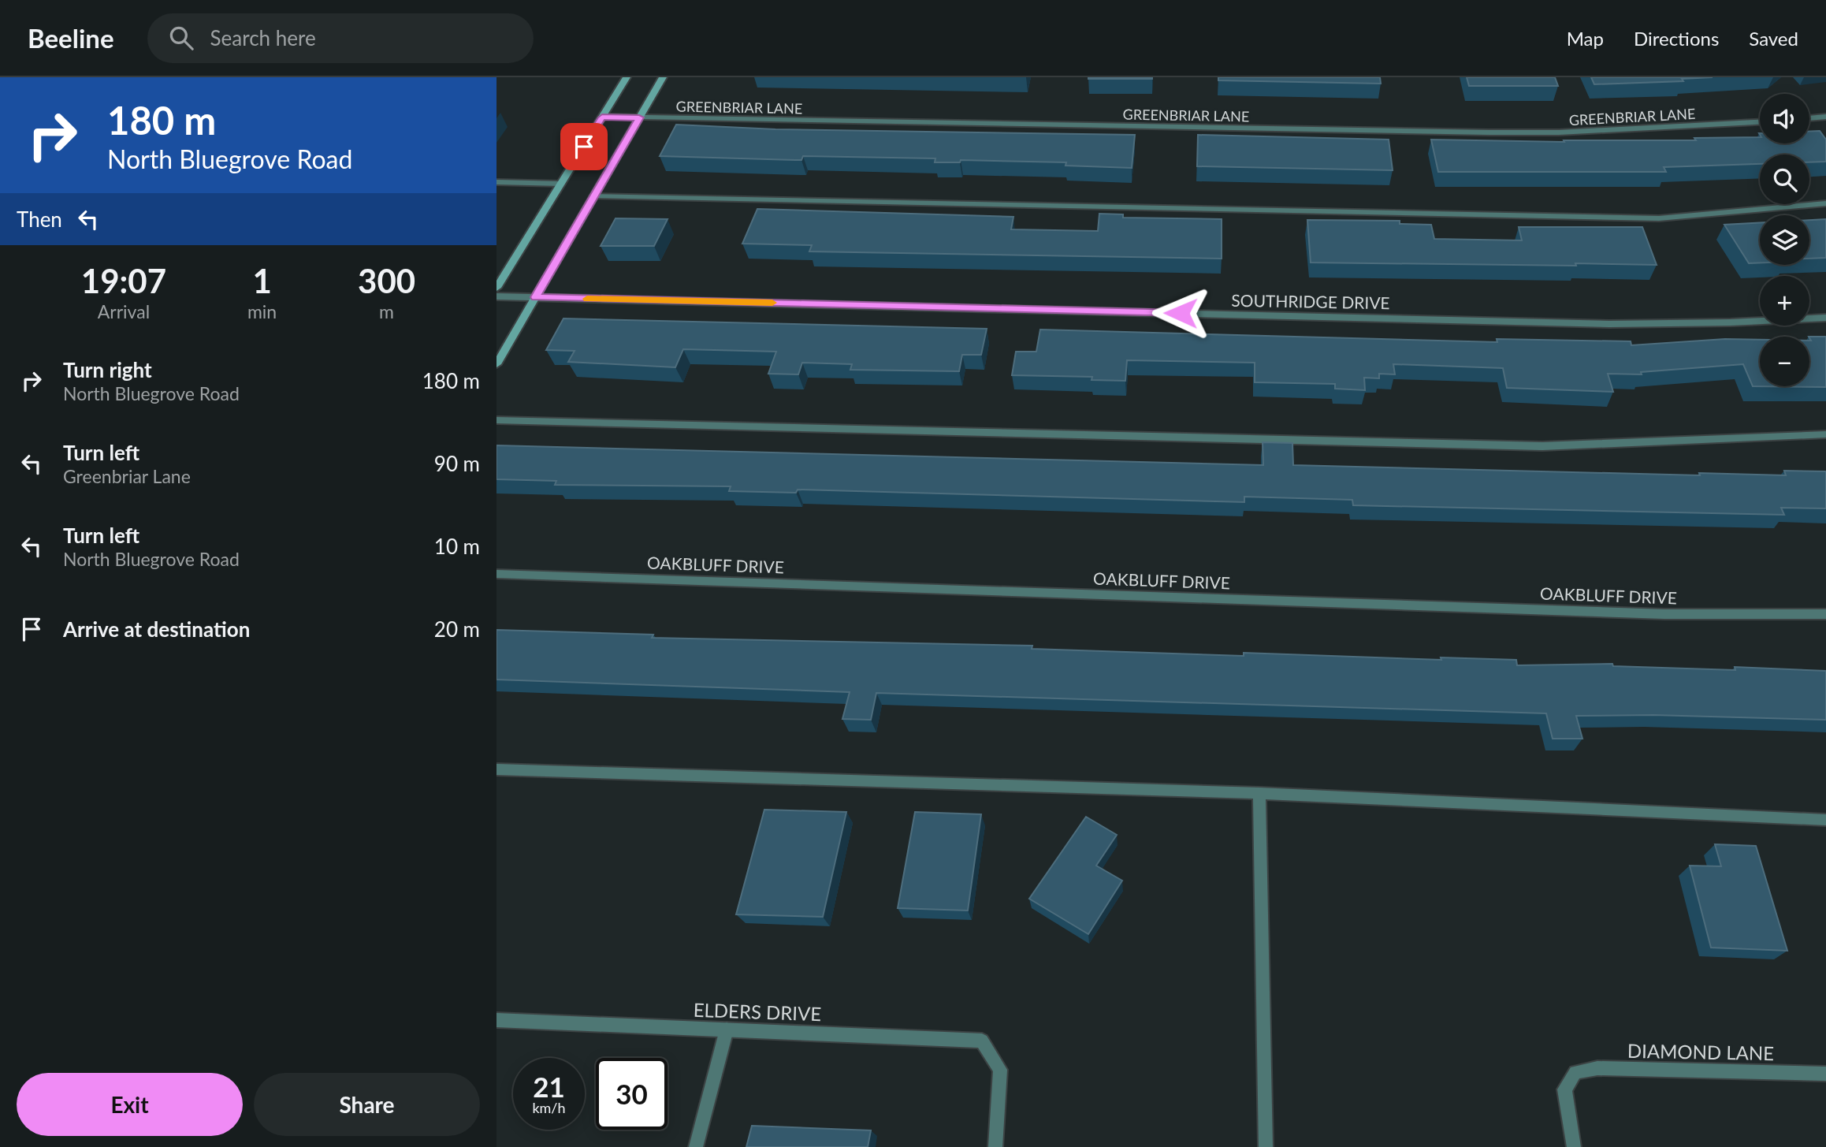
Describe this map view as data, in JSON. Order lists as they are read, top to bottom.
{
  "streets": {
    "street": [
      "GREENBRIAR LANE",
      "SOUTHRIDGE DRIVE",
      "OAKBLUFF DRIVE",
      "ELDERS DRIVE",
      "DIAMOND LANE"
    ]
  },
  "page": {
    "header": "Beeline",
    "search": "Search here",
    "nav": ["Map", "Directions", "Saved"],
    "turn": ["180 m", "North Bluegrove Road"],
    "map_buttons": ["+", "−"],
    "then": "Then",
    "eta": [
      "19:07",
      "Arrival",
      "1",
      "min",
      "300",
      "m"
    ],
    "list": [
      {
        "name": "Turn right",
        "note": "North Bluegrove Road",
        "value": "180 m"
      },
      {
        "name": "Turn left",
        "note": "Greenbriar Lane",
        "value": "90 m"
      },
      {
        "name": "Turn left",
        "note": "North Bluegrove Road",
        "value": "10 m"
      },
      {
        "name": "Arrive at destination",
        "value": "20 m"
      }
    ],
    "speed": "21 km/h",
    "limit": "30",
    "buttons": ["Exit", "Share"]
  }
}
